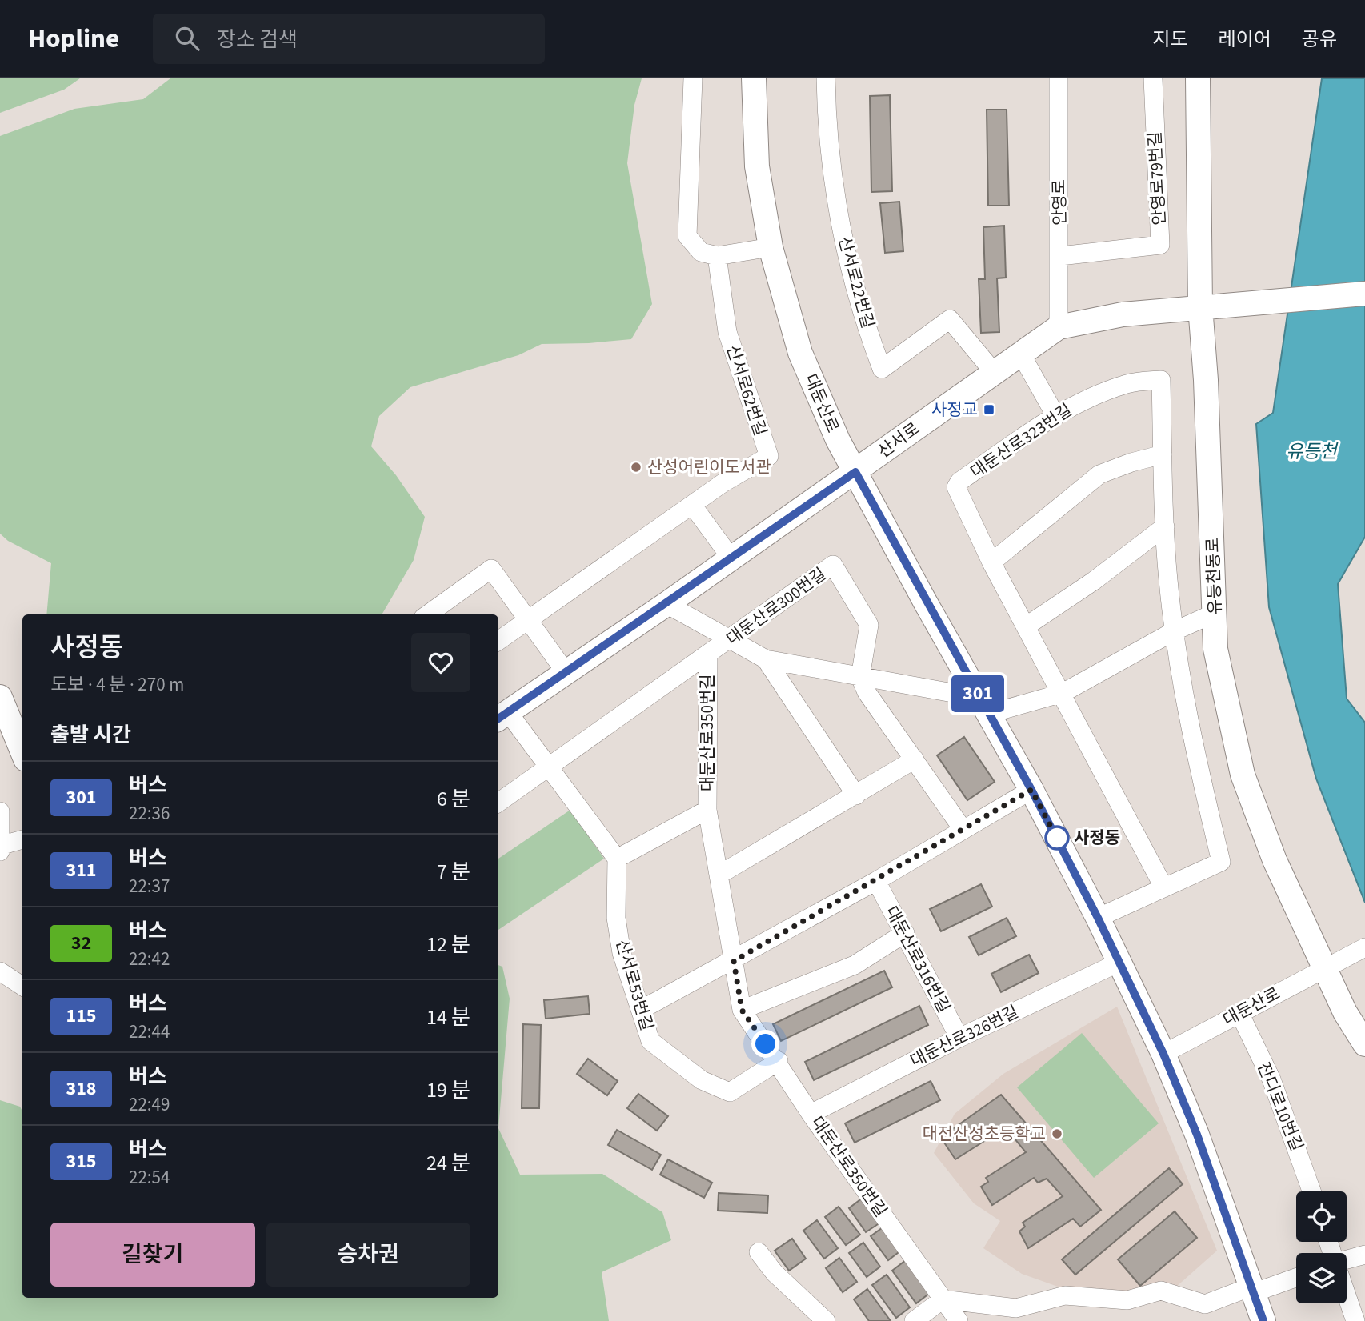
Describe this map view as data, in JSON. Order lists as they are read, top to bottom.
{
  "streets": {
    "main road": ["대둔산로", "산서로", "유등천동로"],
    "street": [
      "안영로79번길",
      "안영로",
      "산서로22번길",
      "산서로62번길",
      "대둔산로323번길",
      "대둔산로300번길",
      "대둔산로350번길",
      "대둔산로316번길",
      "산서로53번길",
      "대둔산로326번길",
      "잔디로10번길"
    ]
  },
  "crossings": [
    ["안영로79번길", "안영로"],
    ["안영로", "산서로"],
    ["산서로22번길", "산서로"],
    ["대둔산로", "산서로"],
    ["대둔산로", "대둔산로323번길"],
    ["대둔산로", "유등천동로"],
    ["대둔산로", "대둔산로326번길"],
    ["대둔산로", "잔디로10번길"],
    ["산서로", "유등천동로"],
    ["대둔산로300번길", "대둔산로350번길"],
    ["대둔산로350번길", "산서로53번길"],
    ["대둔산로350번길", "대둔산로326번길"],
    ["대둔산로316번길", "대둔산로326번길"]
  ],
  "water": ["유등천"],
  "places": {
    "transit": ["사정교"],
    "other": ["산성어린이도서관", "사정동", "대전산성초등학교"]
  },
  "lines": ["bus line 301"],
  "page": {
    "header": "Hopline",
    "search": "장소 검색",
    "nav": ["지도", "레이어", "공유"],
    "on_map": "301",
    "heading": [
      ["사정동", "도보 · 4 분 · 270 m"],
      "출발 시간"
    ],
    "list": [
      {
        "mark": "301",
        "name": "버스",
        "note": "22:36",
        "value": "6 분"
      },
      {
        "mark": "311",
        "name": "버스",
        "note": "22:37",
        "value": "7 분"
      },
      {
        "mark": "32",
        "name": "버스",
        "note": "22:42",
        "value": "12 분"
      },
      {
        "mark": "115",
        "name": "버스",
        "note": "22:44",
        "value": "14 분"
      },
      {
        "mark": "318",
        "name": "버스",
        "note": "22:49",
        "value": "19 분"
      },
      {
        "mark": "315",
        "name": "버스",
        "note": "22:54",
        "value": "24 분"
      }
    ],
    "buttons": ["길찾기", "승차권"]
  }
}
